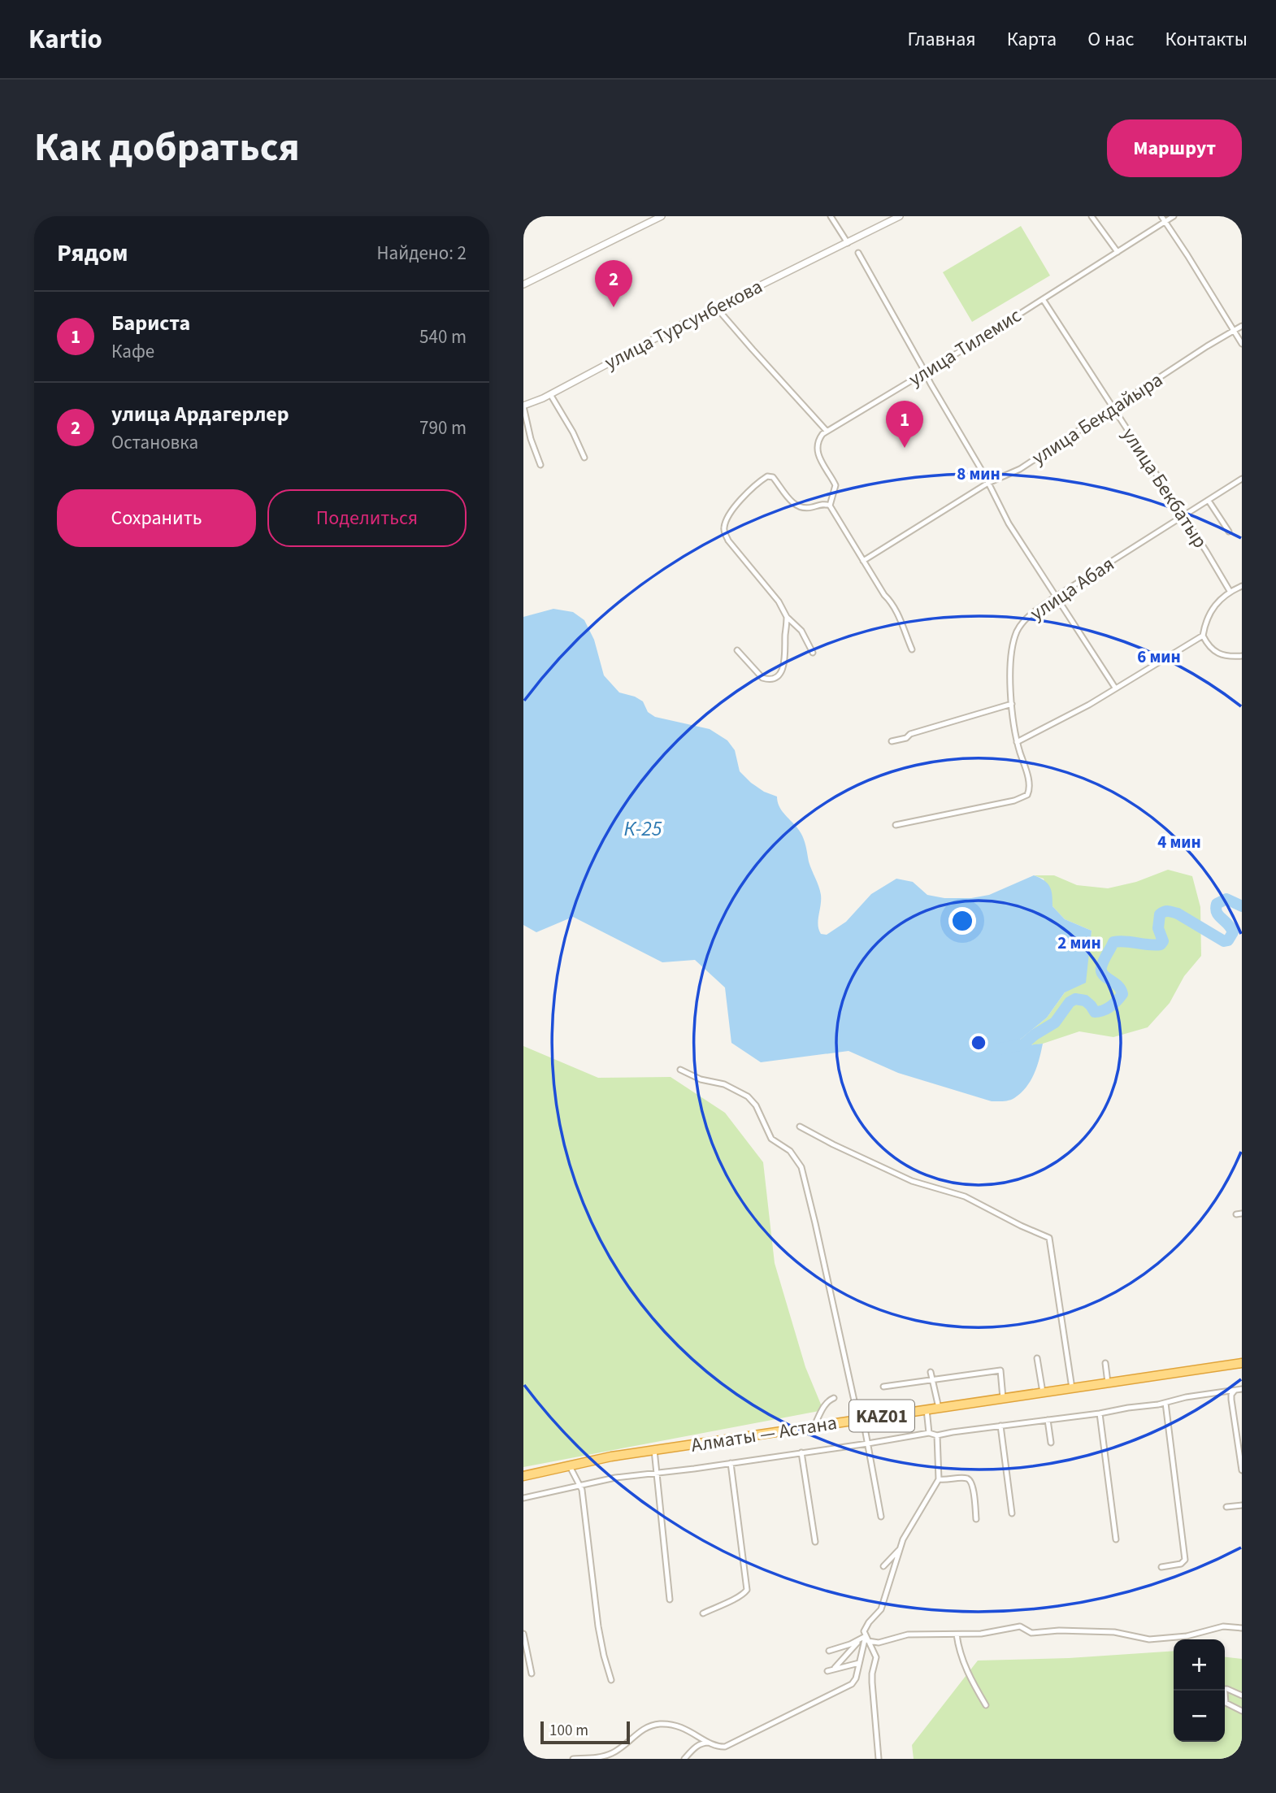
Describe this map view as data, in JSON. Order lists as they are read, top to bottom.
{
  "streets": {
    "highway": ["KАZ01", "Алматы — Астана"],
    "street": [
      "улица Турсунбекова",
      "улица Тилемис",
      "улица Бекдайыра",
      "улица Бекбатыр",
      "улица Абая"
    ]
  },
  "crossings": [
    ["улица Тилемис", "улица Бекбатыр"],
    ["улица Бекдайыра", "улица Бекбатыр"],
    ["улица Бекбатыр", "улица Абая"]
  ],
  "water": ["К-25"],
  "scale_bar": "100 m",
  "page": {
    "header": "Kartio",
    "nav": [
      "Главная",
      "Карта",
      "О нас",
      "Контакты"
    ],
    "title": "Как добраться",
    "buttons": [
      "Маршрут",
      ["Сохранить", "Поделиться"]
    ],
    "heading": ["Рядом", "Найдено: 2"],
    "pins": ["2", "1"],
    "list": [
      {
        "mark": "1",
        "name": "Бариста",
        "note": "Кафе",
        "value": "540 m"
      },
      {
        "mark": "2",
        "name": "улица Ардагерлер",
        "note": "Остановка",
        "value": "790 m"
      }
    ],
    "map_buttons": ["+", "−"],
    "scale": "100 m"
  },
  "rings": [
    "8 мин",
    "6 мин",
    "4 мин",
    "2 мин"
  ]
}
